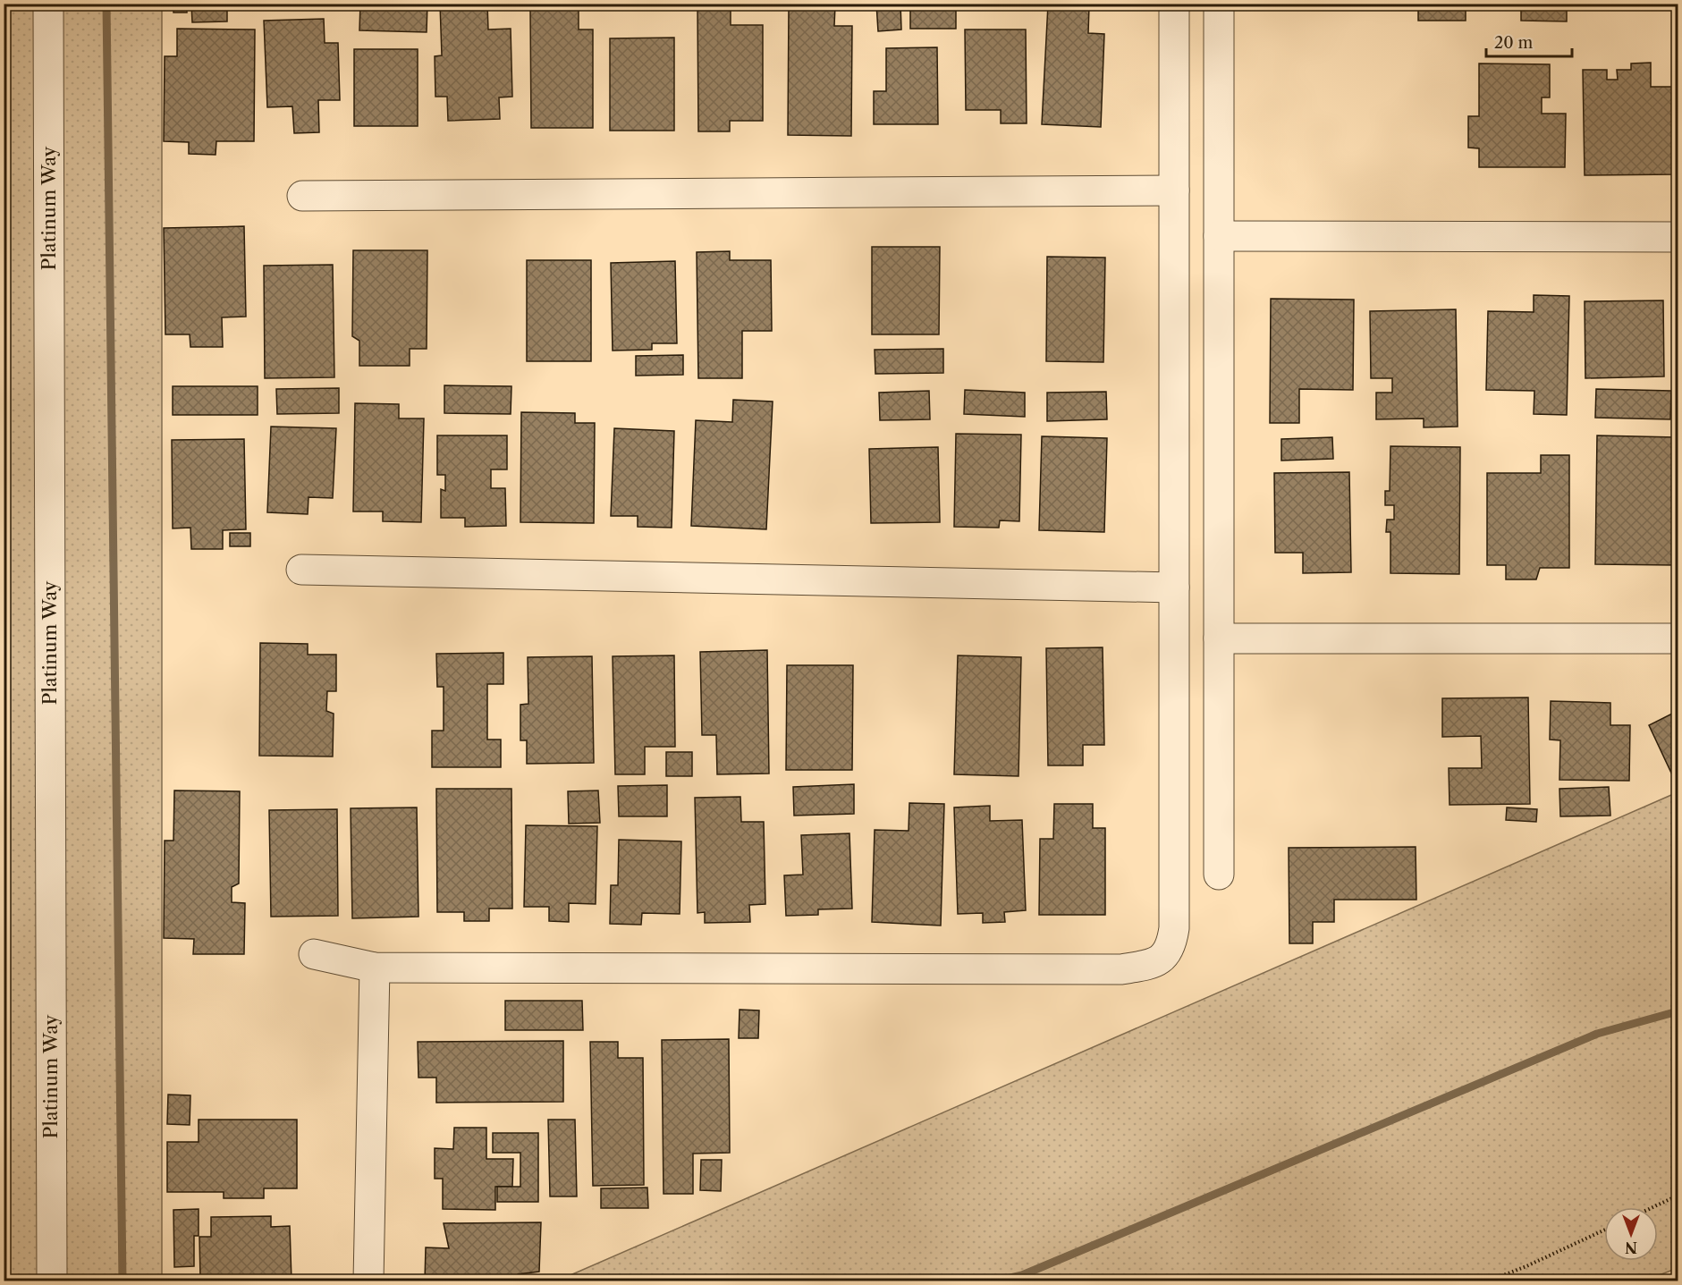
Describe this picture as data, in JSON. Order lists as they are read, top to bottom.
{
  "streets": {
    "street": ["Platinum Way"]
  },
  "scale_bar": "20 m",
  "north": "bottom"
}
